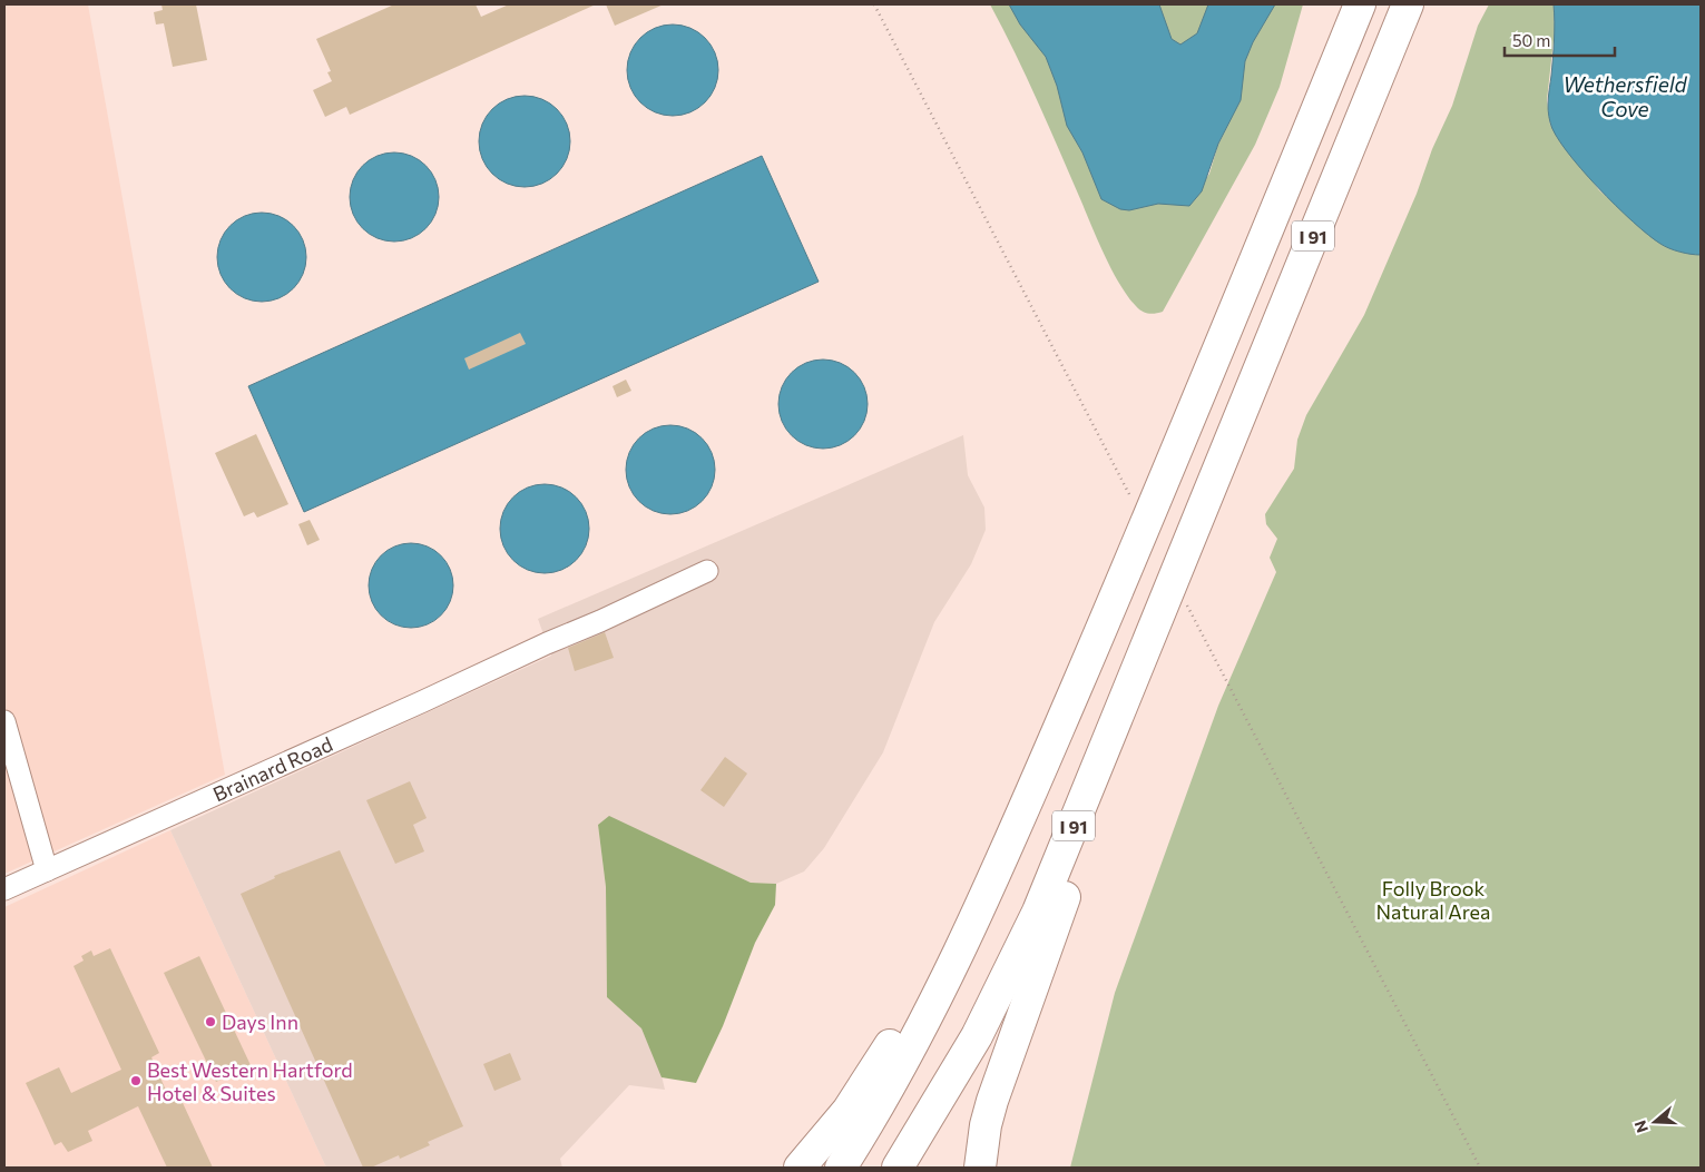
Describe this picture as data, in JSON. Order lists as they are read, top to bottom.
{
  "streets": {
    "highway": ["I 91"],
    "street": ["Brainard Road"]
  },
  "water": ["Wethersfield Cove"],
  "parks": ["Folly Brook Natural Area"],
  "places": ["Days Inn", "Best Western Hartford Hotel & Suites"],
  "scale_bar": "50 m",
  "north": "left"
}
